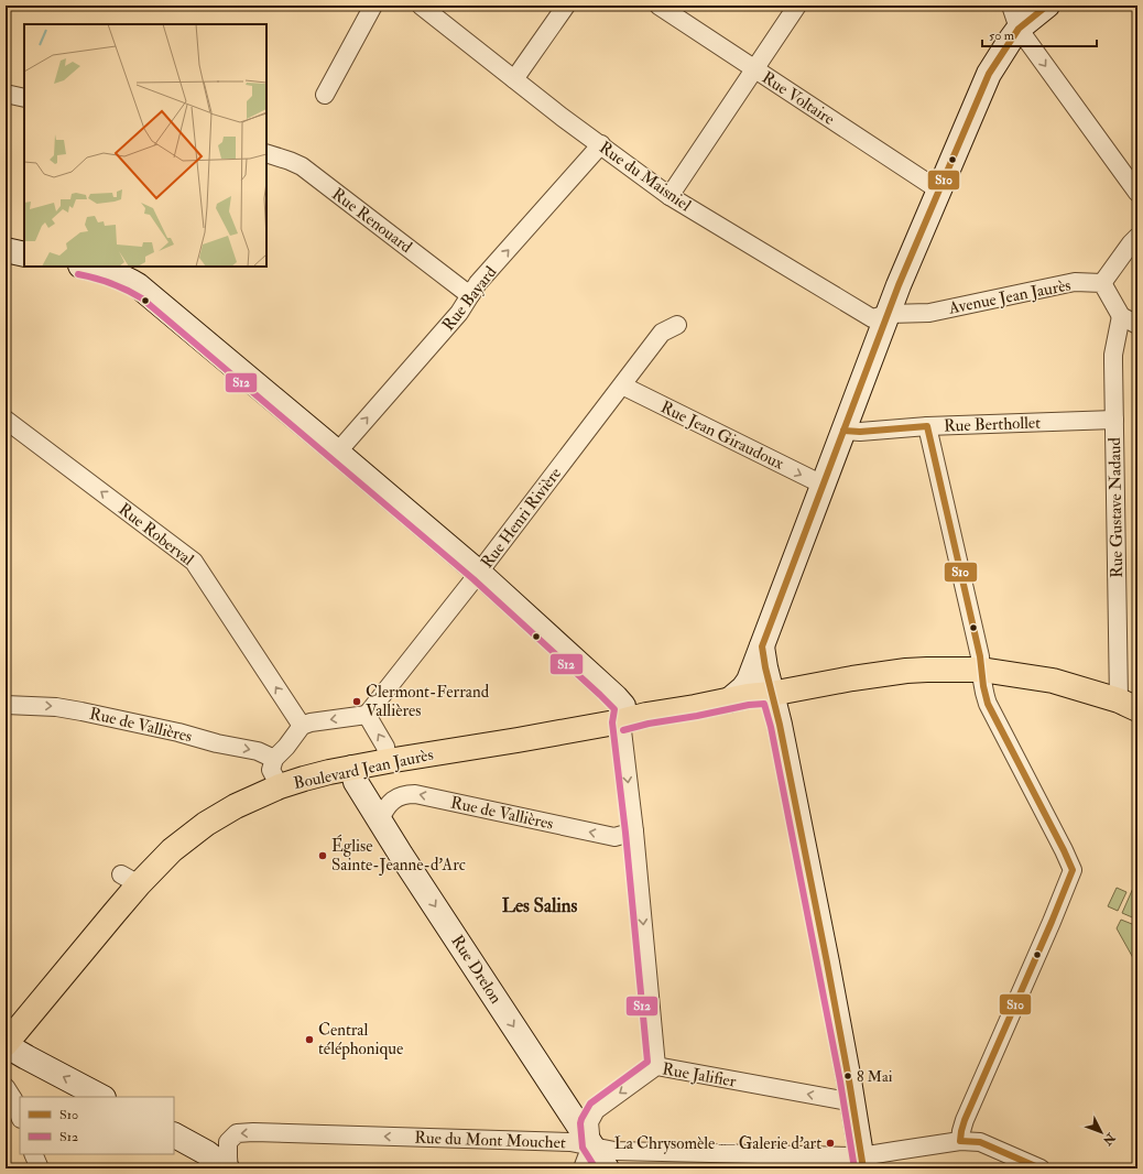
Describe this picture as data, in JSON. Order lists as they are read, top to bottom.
{
  "streets": {
    "main road": ["Boulevard Jean Jaurès", "Rue Drelon"],
    "street": [
      "Rue Voltaire",
      "Rue du Maisniel",
      "Rue Renouard",
      "Avenue Jean Jaurès",
      "Rue Bayard",
      "Rue Berthollet",
      "Rue Jean Giraudoux",
      "Rue Gustave Nadaud",
      "Rue Henri Rivière",
      "Rue Roberval",
      "Rue de Vallières",
      "Rue Jalifier",
      "Rue du Mont Mouchet"
    ]
  },
  "crossings": [
    ["Rue du Maisniel", "Avenue Jean Jaurès"],
    ["Rue du Maisniel", "Rue Bayard"],
    ["Rue Renouard", "Rue Bayard"],
    ["Rue Berthollet", "Rue Gustave Nadaud"],
    ["Rue Jean Giraudoux", "Rue Henri Rivière"],
    ["Rue Gustave Nadaud", "Boulevard Jean Jaurès"],
    ["Rue de Vallières", "Rue Drelon"],
    ["Boulevard Jean Jaurès", "Rue Drelon"],
    ["Rue Drelon", "Rue Jalifier"],
    ["Rue Drelon", "Rue du Mont Mouchet"],
    ["Rue Jalifier", "Rue du Mont Mouchet"]
  ],
  "one_way": [
    "Rue Bayard",
    "Rue Jean Giraudoux",
    "Rue Roberval",
    "Rue Drelon",
    "Rue Jalifier",
    "Rue du Mont Mouchet"
  ],
  "districts": ["Les Salins"],
  "places": [
    "Clermont-Ferrand Vallières",
    "Église Sainte-Jeanne-d'Arc",
    "Central téléphonique",
    "8 Mai",
    "La Chrysomèle — Galerie d'art"
  ],
  "lines": ["transit line S10", "transit line S12"],
  "legend": ["S10", "S12"],
  "scale_bar": "50 m",
  "north": "bottom right"
}
